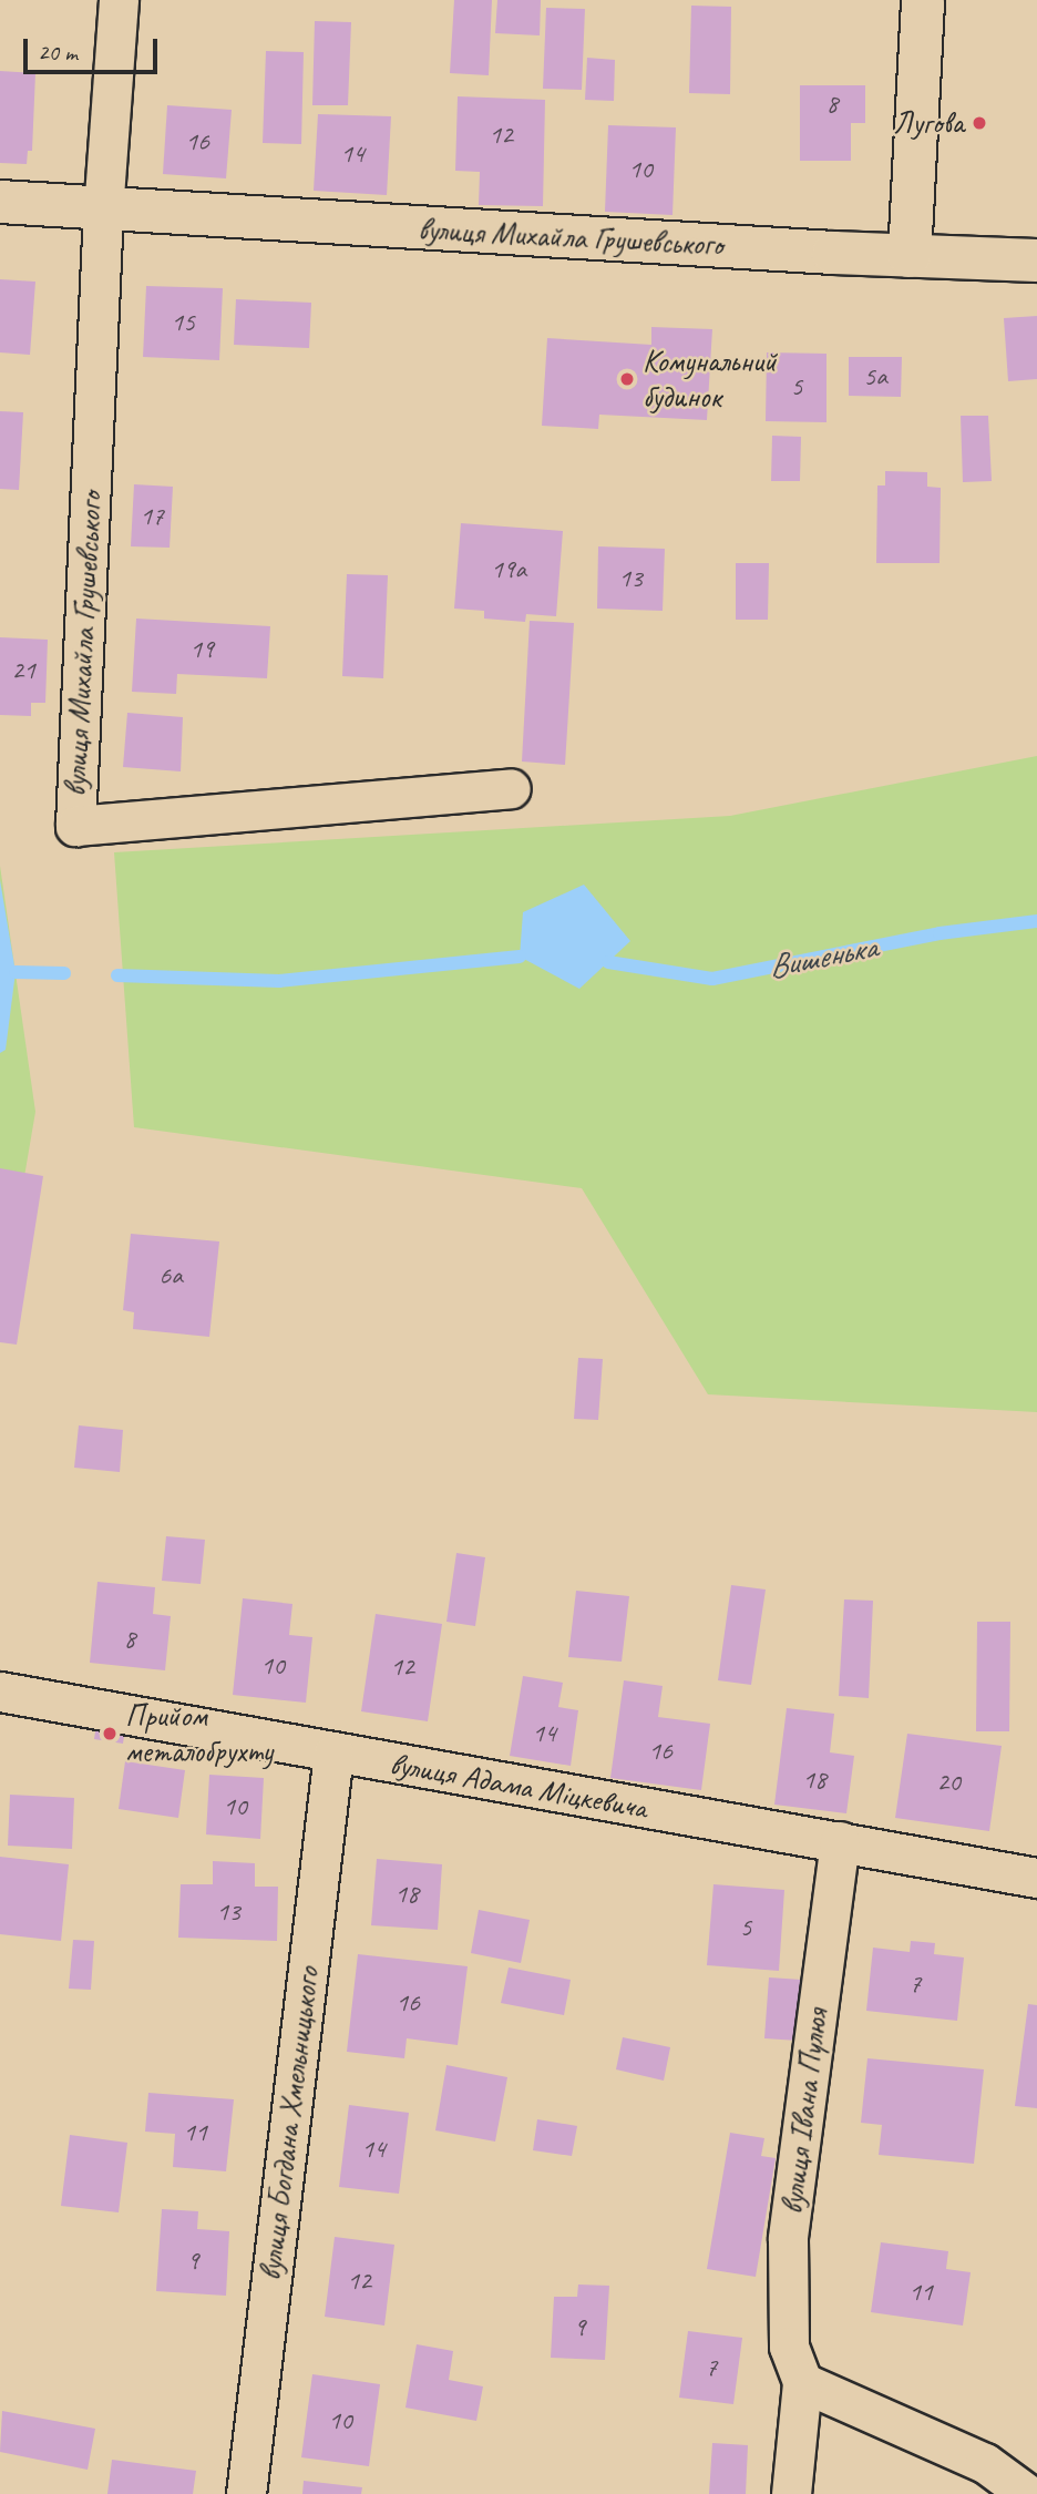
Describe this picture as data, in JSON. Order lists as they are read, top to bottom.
{
  "streets": {
    "street": [
      "вулиця Михайла Грушевського",
      "вулиця Адама Міцкевича",
      "вулиця Івана Пулюя",
      "вулиця Богдана Хмельницького"
    ]
  },
  "crossings": [
    ["вулиця Адама Міцкевича", "вулиця Івана Пулюя"],
    ["вулиця Адама Міцкевича", "вулиця Богдана Хмельницького"]
  ],
  "water": ["Вишенька"],
  "places": ["Лугова", "Комунальний будинок", "Прийом металобрухту"],
  "house_numbers": [
    "8",
    "12",
    "16",
    "14",
    "10",
    "15",
    "5а",
    "5",
    "17",
    "19а",
    "13",
    "19",
    "21",
    "6а",
    "8",
    "10",
    "12",
    "14",
    "16",
    "18",
    "20",
    "10",
    "18",
    "13",
    "5",
    "7",
    "16",
    "11",
    "14",
    "9",
    "12",
    "11",
    "9",
    "7",
    "10"
  ],
  "scale_bar": "20 m"
}
